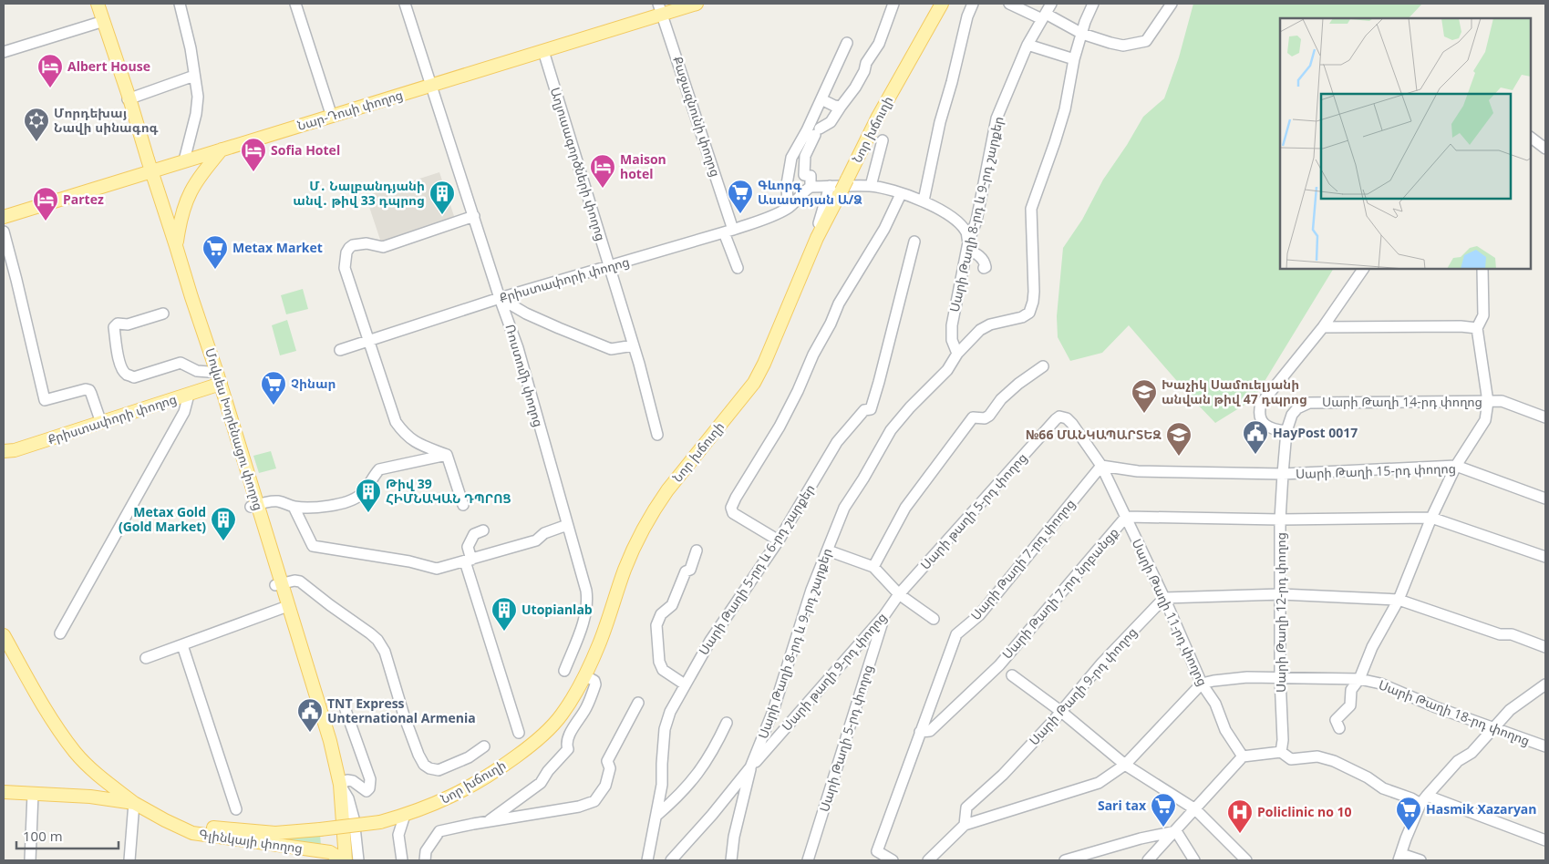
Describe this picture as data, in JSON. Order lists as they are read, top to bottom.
{
  "streets": {
    "main road": [
      "Նար-Դոսի փողոց",
      "Նոր խճուղի",
      "Քրիստափորի փողոց",
      "Մովսես Խորենացու փողոց",
      "Գլինկայի փողոց"
    ],
    "street": [
      "Քաջազնունի փողոց",
      "Աղյուսագործների փողոց",
      "Սարի Թաղի 8-րդ և 9-րդ շարքեր",
      "Ռոստոմի փողոց",
      "Սարի Թաղի 14-րդ փողոց",
      "Սարի Թաղի 15-րդ փողոց",
      "Սարի թաղի 5-րդ փողոց",
      "Սարի Թաղի 7-րդ փողոց",
      "Սարի Թաղի 5-րդ և 6-րդ շարքեր",
      "Սարի Թաղի 7-րդ նրբանցք",
      "Սարի Թաղի 11-րդ փողոց",
      "Սարի Թաղի 12-րդ փողոց",
      "Սարի թաղի 9-րդ փողոց",
      "Սարի Թաղի 9-րդ փողոց",
      "Սարի Թաղի 18-րդ փողոց",
      "Սարի Թաղի 5-րդ փողոց"
    ]
  },
  "crossings": [
    ["Նար-Դոսի փողոց", "Քաջազնունի փողոց"],
    ["Նար-Դոսի փողոց", "Աղյուսագործների փողոց"],
    ["Նար-Դոսի փողոց", "Ռոստոմի փողոց"],
    ["Նար-Դոսի փողոց", "Մովսես Խորենացու փողոց"],
    ["Քաջազնունի փողոց", "Քրիստափորի փողոց"],
    ["Նոր խճուղի", "Գլինկայի փողոց"],
    ["Աղյուսագործների փողոց", "Քրիստափորի փողոց"],
    ["Սարի Թաղի 8-րդ և 9-րդ շարքեր", "Սարի թաղի 9-րդ փողոց"],
    ["Քրիստափորի փողոց", "Ռոստոմի փողոց"],
    ["Քրիստափորի փողոց", "Մովսես Խորենացու փողոց"],
    ["Սարի Թաղի 14-րդ փողոց", "Սարի Թաղի 15-րդ փողոց"],
    ["Սարի Թաղի 14-րդ փողոց", "Սարի Թաղի 12-րդ փողոց"],
    ["Մովսես Խորենացու փողոց", "Գլինկայի փողոց"],
    ["Սարի Թաղի 15-րդ փողոց", "Սարի Թաղի 12-րդ փողոց"],
    ["Սարի թաղի 5-րդ փողոց", "Սարի Թաղի 7-րդ փողոց"],
    ["Սարի թաղի 5-րդ փողոց", "Սարի Թաղի 11-րդ փողոց"],
    ["Սարի թաղի 5-րդ փողոց", "Սարի թաղի 9-րդ փողոց"],
    ["Սարի Թաղի 7-րդ փողոց", "Սարի Թաղի 7-րդ նրբանցք"],
    ["Սարի Թաղի 7-րդ փողոց", "Սարի Թաղի 11-րդ փողոց"],
    ["Սարի Թաղի 7-րդ նրբանցք", "Սարի Թաղի 11-րդ փողոց"],
    ["Սարի Թաղի 7-րդ նրբանցք", "Սարի Թաղի 12-րդ փողոց"],
    ["Սարի Թաղի 11-րդ փողոց", "Սարի Թաղի 9-րդ փողոց"],
    ["Սարի Թաղի 11-րդ փողոց", "Սարի Թաղի 18-րդ փողոց"],
    ["Սարի Թաղի 12-րդ փողոց", "Սարի Թաղի 18-րդ փողոց"],
    ["Սարի թաղի 9-րդ փողոց", "Սարի Թաղի 5-րդ փողոց"]
  ],
  "places": {
    "hotel": [
      "Albert House",
      "Sofia Hotel",
      "Maison hotel",
      "Partez"
    ],
    "synagogue": ["Մորդեխայ Նավի սինագոգ"],
    "supermarket": [
      "Գևորգ Ասատրյան Ա/Ձ",
      "Metax Market",
      "Չինար",
      "Sari tax",
      "Hasmik Xazaryan"
    ],
    "building": [
      "Մ․ Նալբանդյանի անվ․ թիվ 33 դպրոց",
      "Թիվ 39 ՀԻՄՆԱԿԱՆ ԴՊՐՈՑ",
      "Metax Gold (Gold Market)",
      "Utopianlab"
    ],
    "school or university": ["Խաչիկ Սամուելյանի անվան թիվ 47 դպրոց", "№66 ՄԱՆԿԱՊԱՐՏԵԶ"],
    "public building": ["HayPost 0017", "TNT Express Unternational Armenia"],
    "hospital": ["Policlinic no 10"]
  },
  "scale_bar": "100 m"
}
